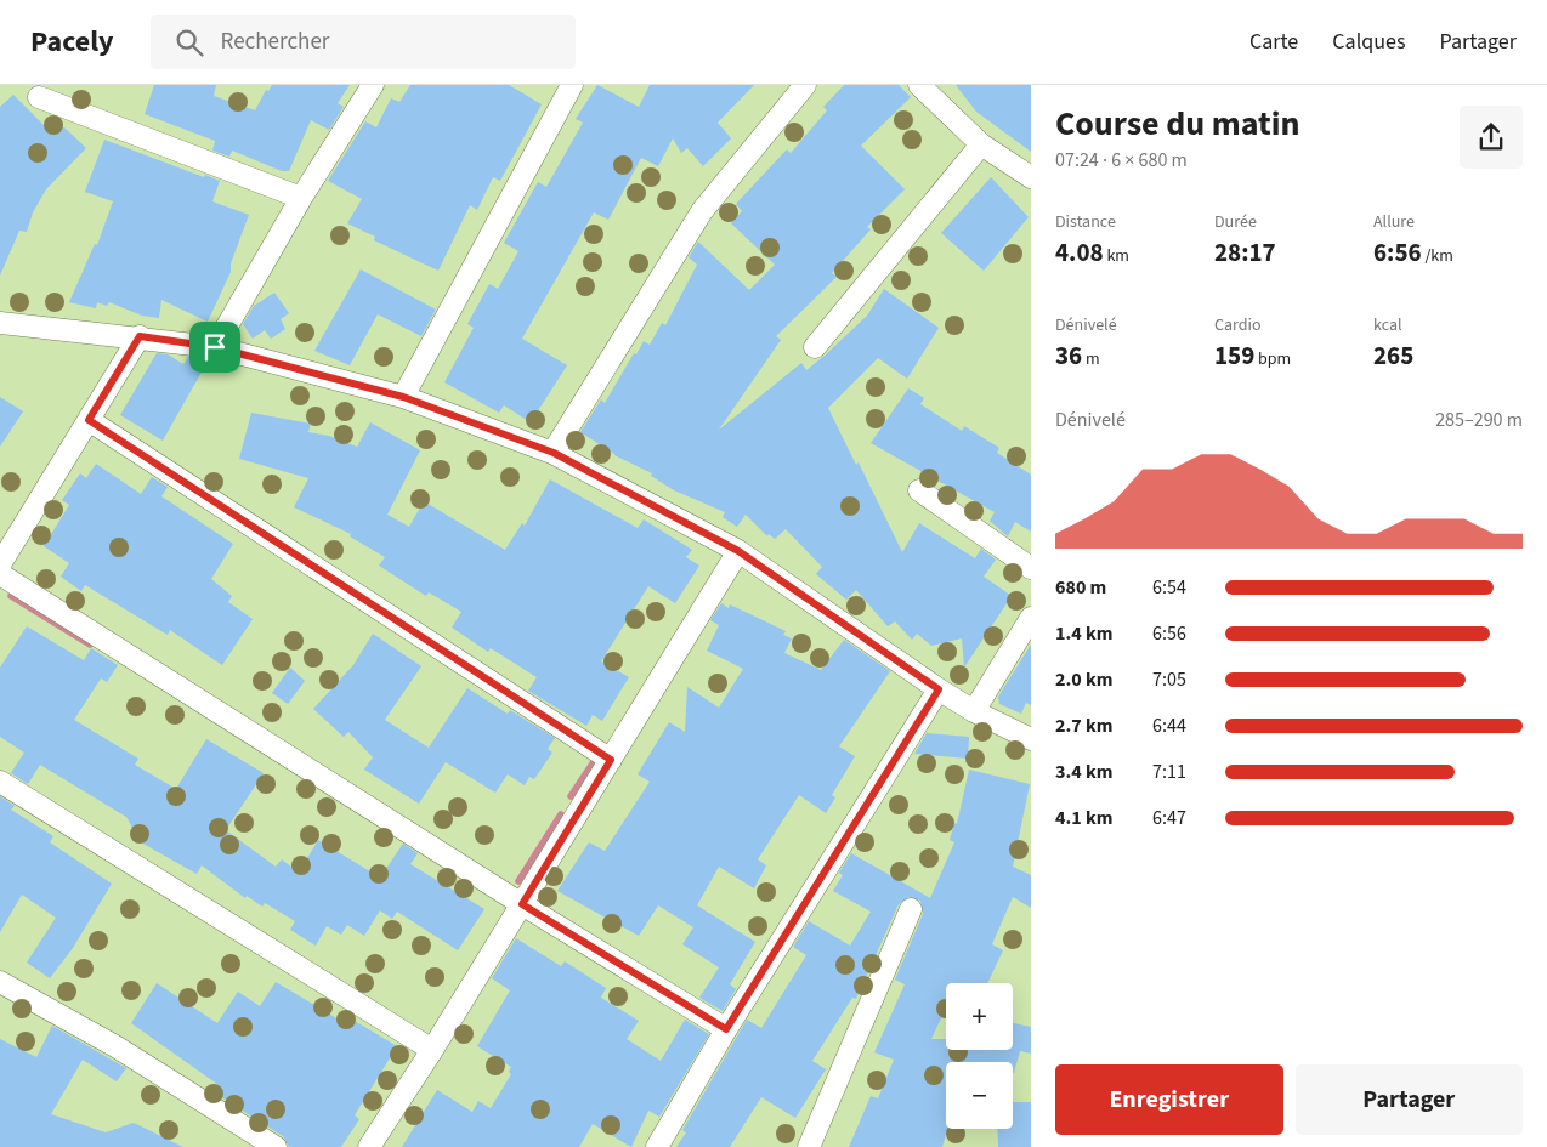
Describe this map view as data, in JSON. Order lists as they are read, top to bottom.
{
  "page": {
    "header": "Pacely",
    "search": "Rechercher",
    "nav": ["Carte", "Calques", "Partager"],
    "heading": ["Course du matin", "07:24 · 6 × 680 m"],
    "stats": [
      ["Distance", "4.08 km"],
      ["Durée", "28:17"],
      ["Allure", "6:56 /km"],
      ["Dénivelé", "36 m"],
      ["Cardio", "159 bpm"],
      ["kcal", "265"]
    ],
    "chart": ["Dénivelé", "285–290 m"],
    "list": [
      {
        "name": "680 m",
        "note": "6:54"
      },
      {
        "name": "1.4 km",
        "note": "6:56"
      },
      {
        "name": "2.0 km",
        "note": "7:05"
      },
      {
        "name": "2.7 km",
        "note": "6:44"
      },
      {
        "name": "3.4 km",
        "note": "7:11"
      },
      {
        "name": "4.1 km",
        "note": "6:47"
      }
    ],
    "map_buttons": ["+", "−"],
    "buttons": ["Enregistrer", "Partager"]
  }
}
